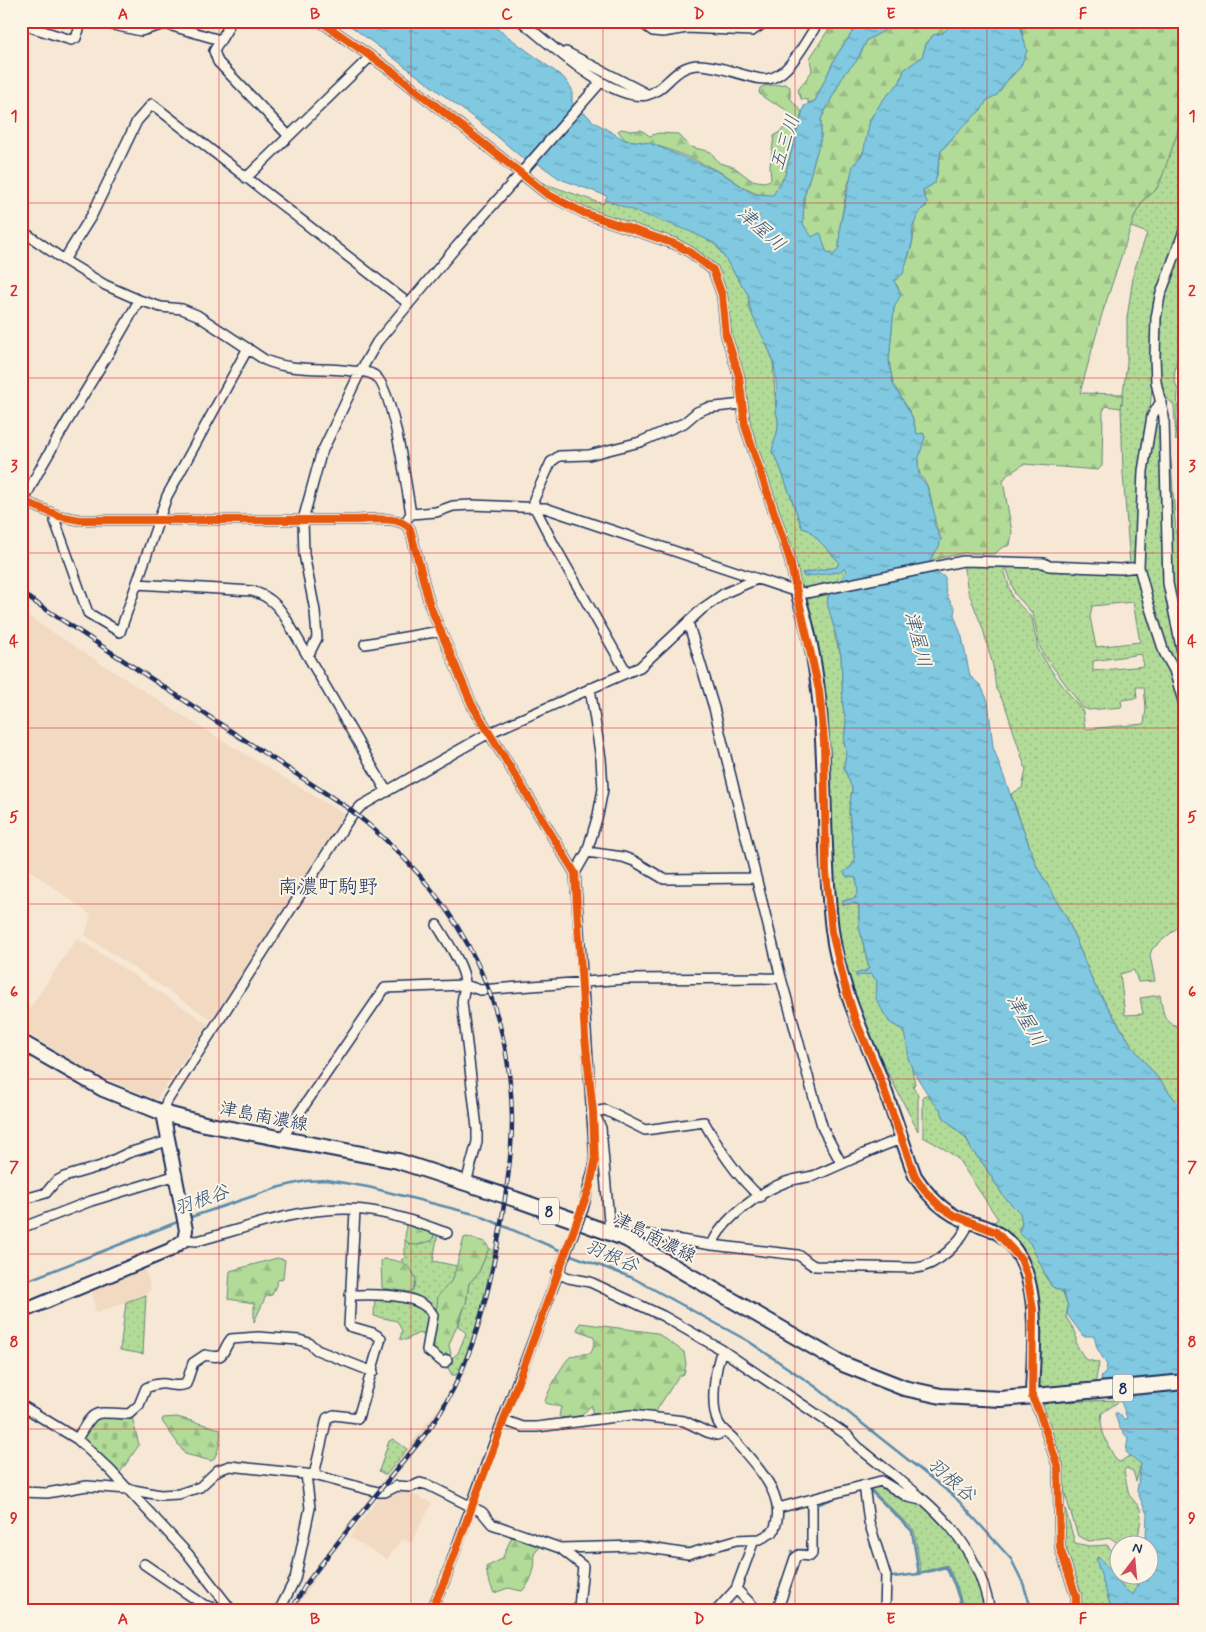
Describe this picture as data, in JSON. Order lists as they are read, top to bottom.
{
  "streets": {
    "main road": ["津島南濃線", "8"]
  },
  "districts": ["南濃町駒野"],
  "water": ["五三川", "津屋川", "羽根谷"],
  "north": "top",
  "grid": {
    "columns": [
      "A",
      "B",
      "C",
      "D",
      "E",
      "F"
    ],
    "rows": [
      "1",
      "2",
      "3",
      "4",
      "5",
      "6",
      "7",
      "8",
      "9"
    ]
  }
}
